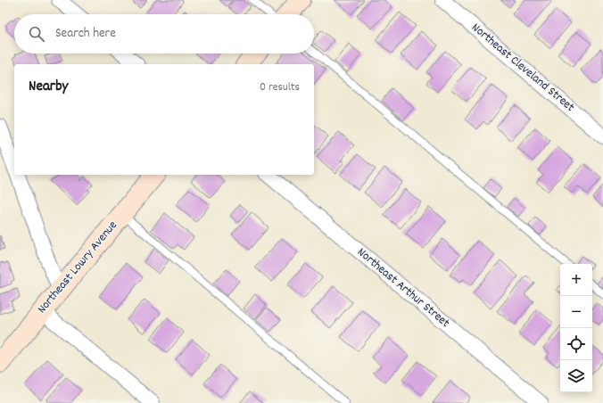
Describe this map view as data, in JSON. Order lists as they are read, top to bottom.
{
  "streets": {
    "main road": ["Northeast Lowry Avenue"],
    "street": ["Northeast Cleveland Street", "Northeast Arthur Street"]
  },
  "page": {
    "search": "Search here",
    "heading": ["Nearby", "0 results"],
    "map_buttons": ["+", "−"]
  }
}
